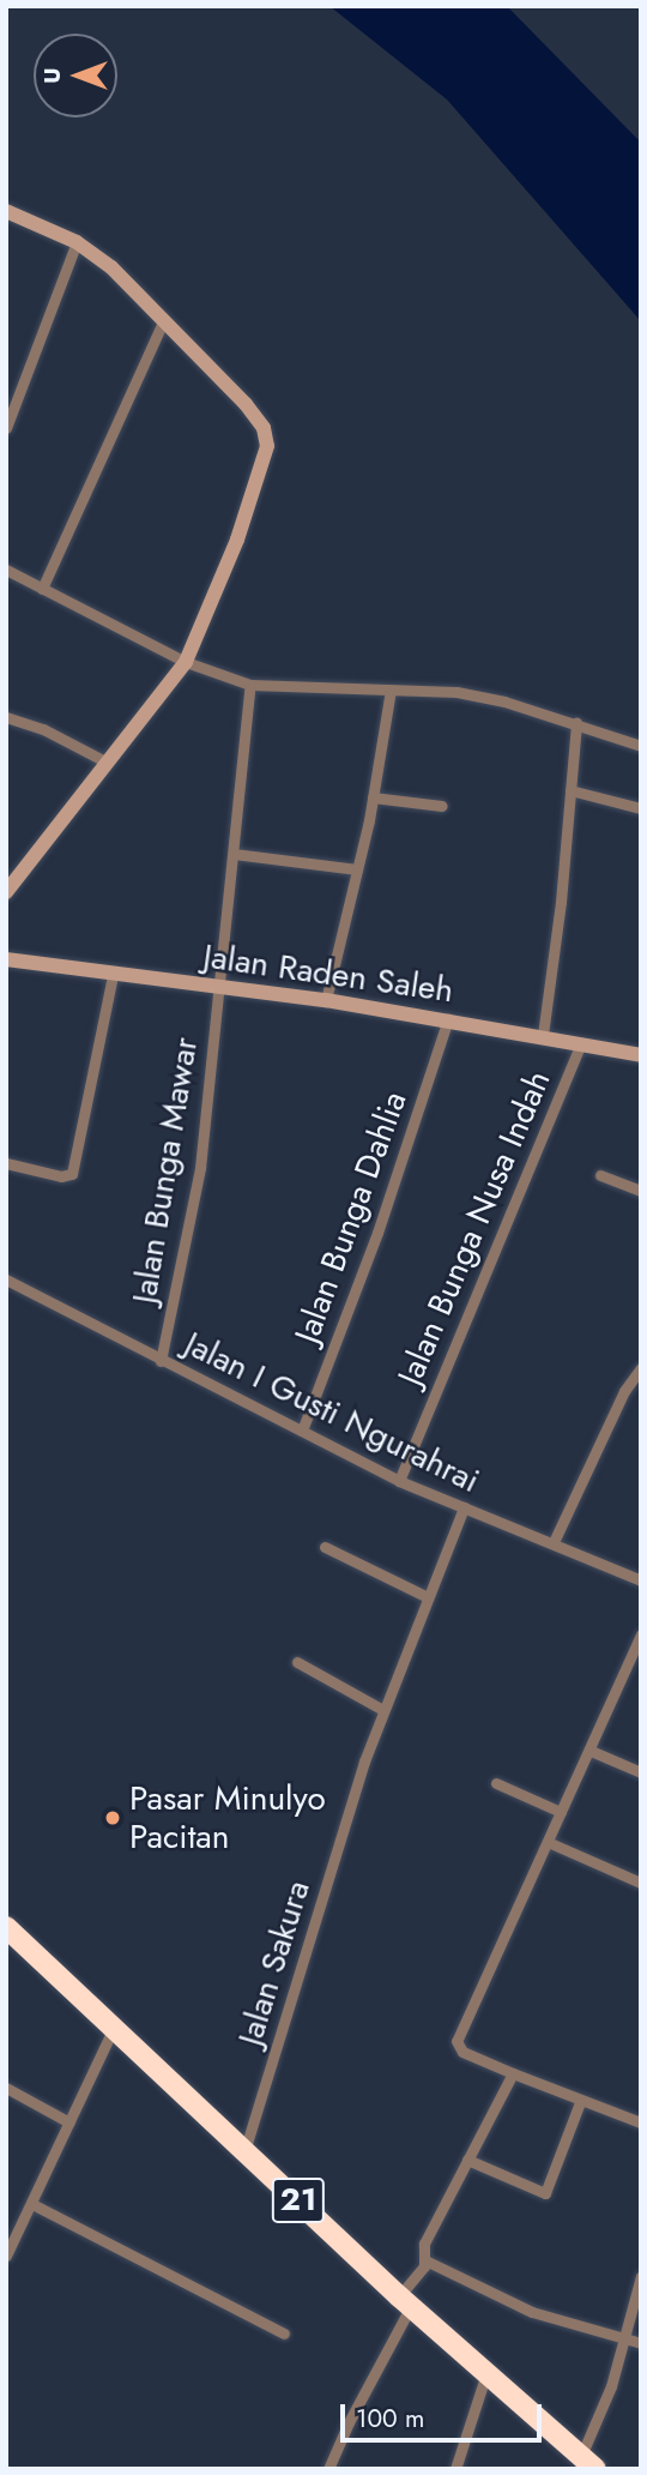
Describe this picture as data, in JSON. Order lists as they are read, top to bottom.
{
  "streets": {
    "highway": ["21"],
    "street": [
      "Jalan Raden Saleh",
      "Jalan Bunga Mawar",
      "Jalan Bunga Dahlia",
      "Jalan Bunga Nusa Indah",
      "Jalan I Gusti Ngurahrai",
      "Jalan Sakura"
    ]
  },
  "crossings": [
    ["Jalan Raden Saleh", "Jalan Bunga Mawar"],
    ["Jalan Raden Saleh", "Jalan Bunga Dahlia"],
    ["Jalan Raden Saleh", "Jalan Bunga Nusa Indah"],
    ["Jalan Bunga Mawar", "Jalan I Gusti Ngurahrai"],
    ["Jalan Bunga Dahlia", "Jalan I Gusti Ngurahrai"],
    ["Jalan Bunga Nusa Indah", "Jalan I Gusti Ngurahrai"],
    ["Jalan I Gusti Ngurahrai", "Jalan Sakura"],
    ["Jalan Sakura", "21"]
  ],
  "places": ["Pasar Minulyo Pacitan"],
  "scale_bar": "100 m",
  "north": "left"
}
